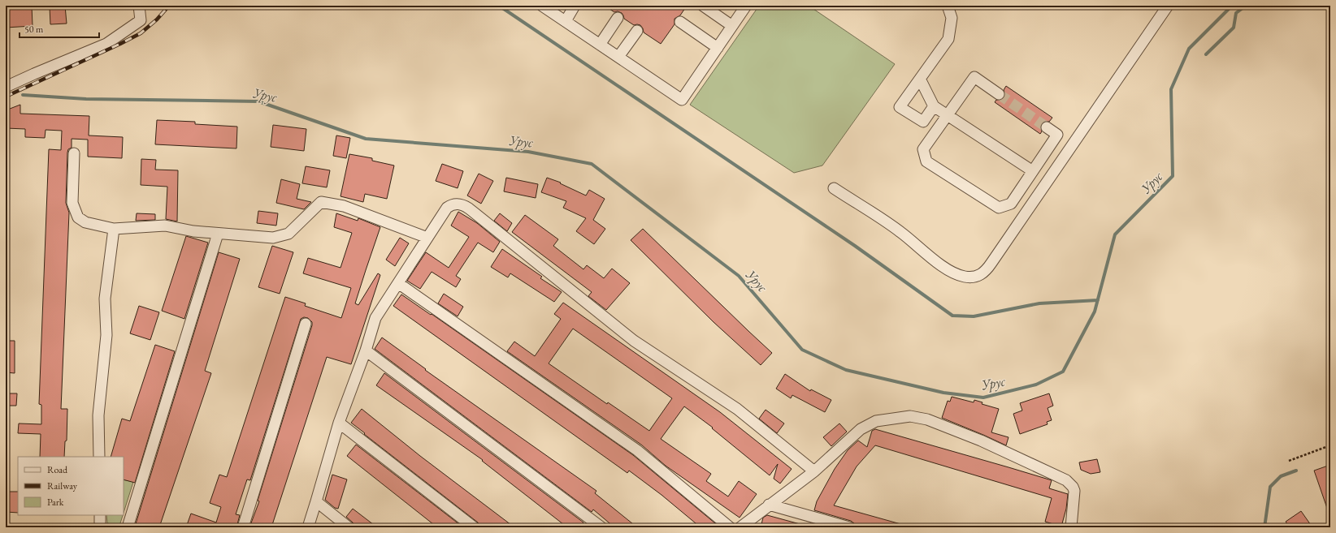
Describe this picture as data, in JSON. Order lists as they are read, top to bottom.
{
  "water": ["Урус"],
  "legend": ["Road", "Railway", "Park"],
  "scale_bar": "50 m"
}
